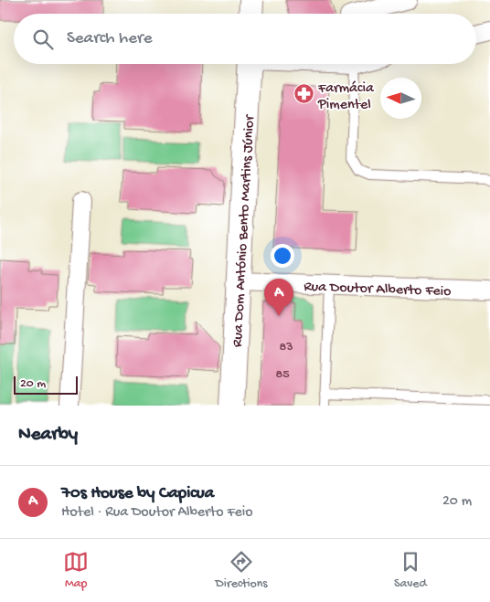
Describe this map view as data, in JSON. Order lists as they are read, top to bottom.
{
  "streets": {
    "street": ["Rua Dom António Bento Martins Júnior", "Rua Doutor Alberto Feio"]
  },
  "crossings": [
    ["Rua Dom António Bento Martins Júnior", "Rua Doutor Alberto Feio"]
  ],
  "places": {
    "pharmacy": ["Farmácia Pimentel"]
  },
  "house_numbers": ["83", "85"],
  "scale_bar": "20 m",
  "north": "left",
  "page": {
    "search": "Search here",
    "pins": "A",
    "scale": "20 m",
    "heading": "Nearby",
    "list": [
      {
        "mark": "A",
        "name": "70s House by Capicua",
        "note": "Hotel · Rua Doutor Alberto Feio",
        "value": "20 m"
      }
    ],
    "nav": ["Map", "Directions", "Saved"]
  }
}
